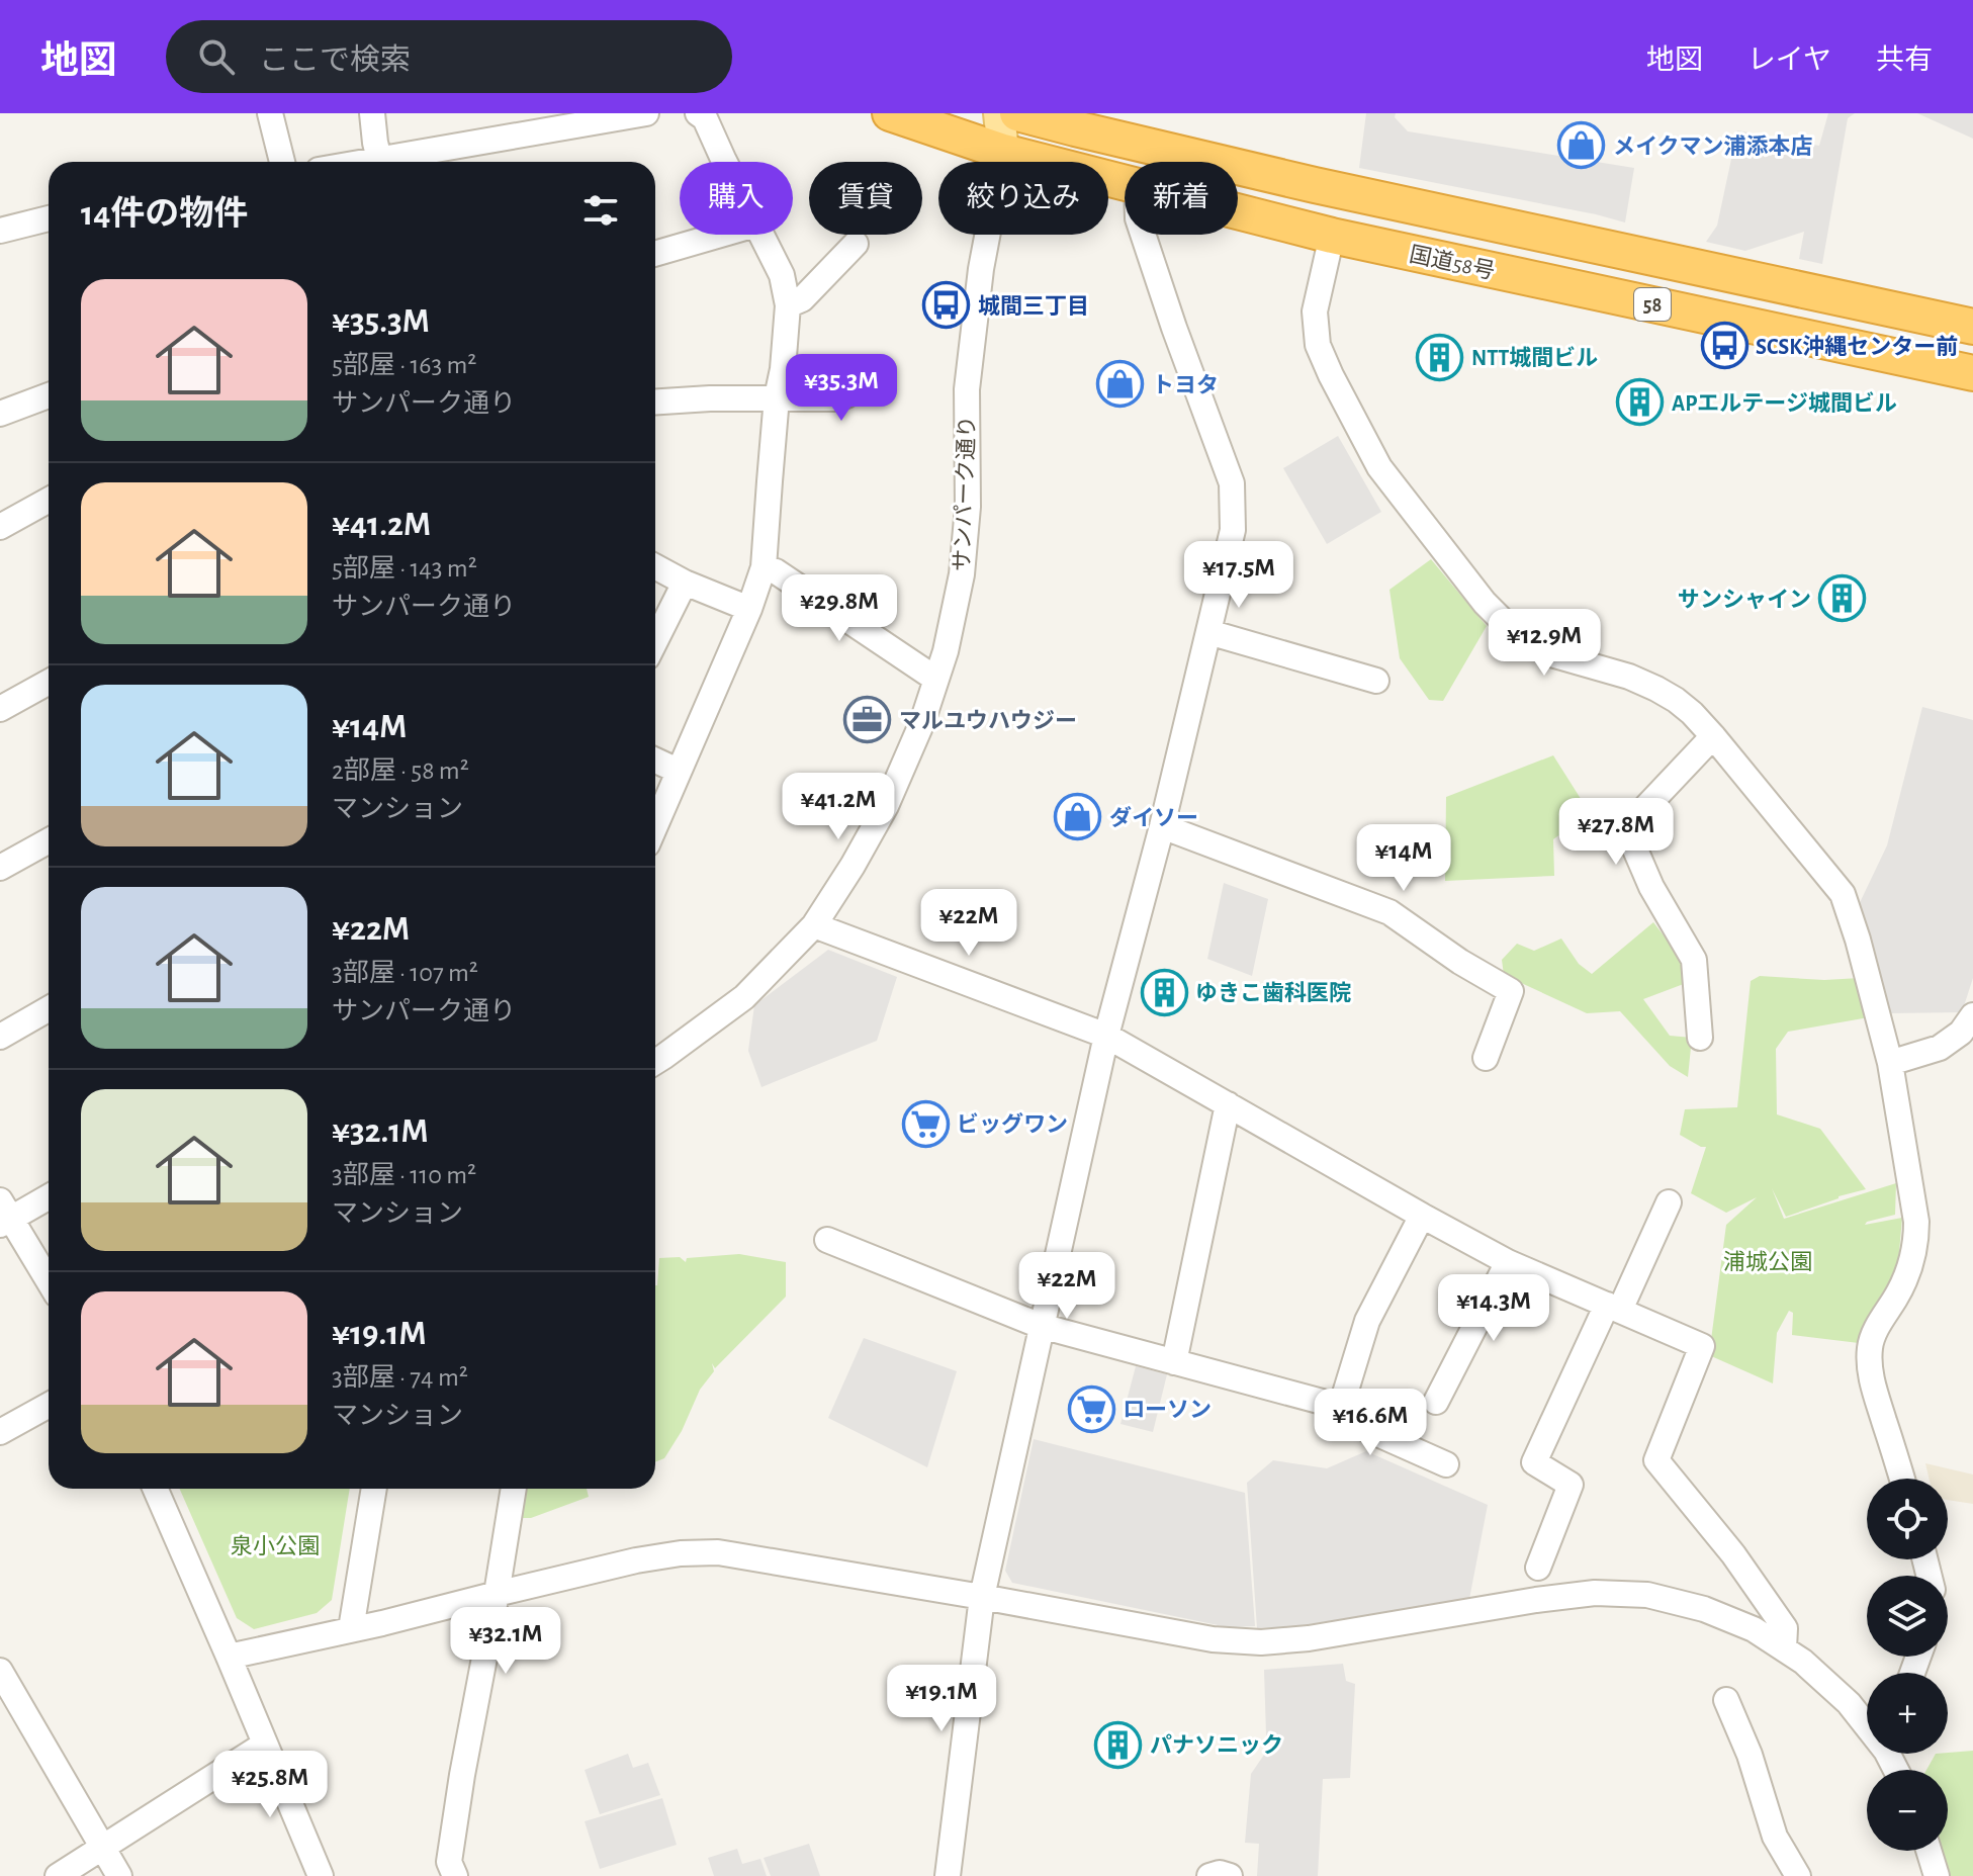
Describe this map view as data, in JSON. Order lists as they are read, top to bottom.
{
  "streets": {
    "highway": ["国道58号", "58"],
    "street": ["サンパーク通り"]
  },
  "crossings": [
    ["国道58号", "サンパーク通り"]
  ],
  "parks": ["浦城公園", "泉小公園"],
  "places": {
    "shop": ["メイクマン浦添本店", "トヨタ", "ダイソー"],
    "bus stop": ["城間三丁目", "SCSK沖縄センター前"],
    "building": [
      "NTT城間ビル",
      "APエルテージ城間ビル",
      "サンシャイン",
      "ゆきこ歯科医院",
      "パナソニック"
    ],
    "office": ["マルユウハウジー"],
    "supermarket": ["ビッグワン", "ローソン"]
  },
  "page": {
    "header": "地図",
    "search": "ここで検索",
    "nav": ["地図", "レイヤ", "共有"],
    "chip": [
      "購入",
      "賃貸",
      "絞り込み",
      "新着"
    ],
    "heading": "14件の物件",
    "list": [
      {
        "name": "¥35.3M",
        "note": "5部屋 · 163 m² · サンパーク通り"
      },
      {
        "name": "¥41.2M",
        "note": "5部屋 · 143 m² · サンパーク通り"
      },
      {
        "name": "¥14M",
        "note": "2部屋 · 58 m² · マンション"
      },
      {
        "name": "¥22M",
        "note": "3部屋 · 107 m² · サンパーク通り"
      },
      {
        "name": "¥32.1M",
        "note": "3部屋 · 110 m² · マンション"
      },
      {
        "name": "¥19.1M",
        "note": "3部屋 · 74 m² · マンション"
      }
    ],
    "price": [
      "¥35.3M",
      "¥17.5M",
      "¥29.8M",
      "¥12.9M",
      "¥41.2M",
      "¥27.8M",
      "¥14M",
      "¥22M",
      "¥22M",
      "¥14.3M",
      "¥16.6M",
      "¥32.1M",
      "¥19.1M",
      "¥25.8M"
    ],
    "map_buttons": ["+", "−"]
  }
}
